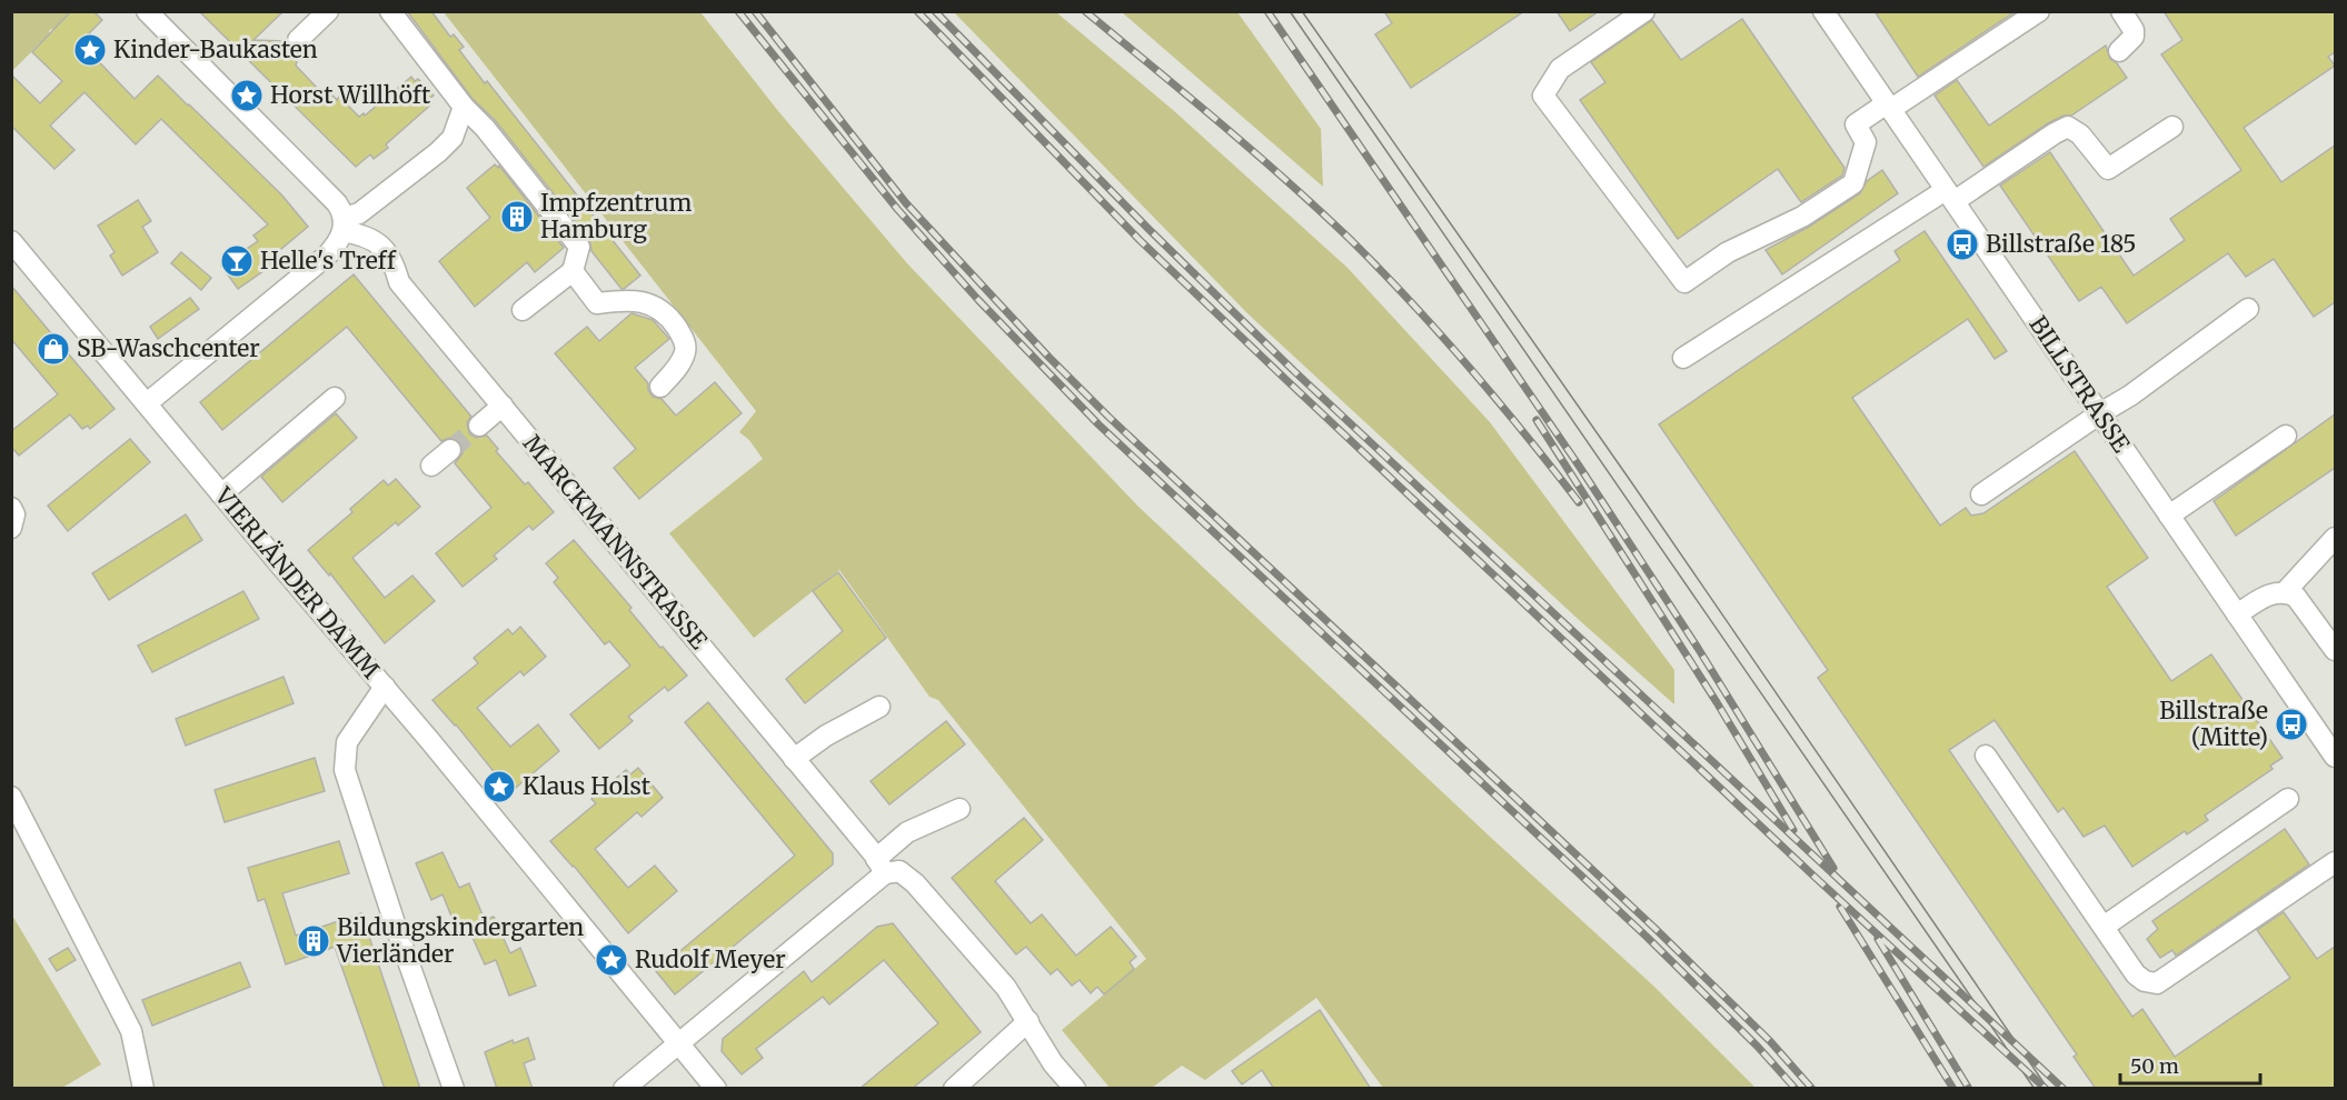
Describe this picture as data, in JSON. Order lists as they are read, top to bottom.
{
  "streets": {
    "street": ["BILLSTRASSE", "MARCKMANNSTRASSE", "VIERLÄNDER DAMM"]
  },
  "places": {
    "place": [
      "Kinder-Baukasten",
      "Horst Willhöft",
      "Klaus Holst",
      "Rudolf Meyer"
    ],
    "building": ["Impfzentrum Hamburg", "Bildungskindergarten Vierländer"],
    "bus stop": ["Billstraße 185", "Billstraße (Mitte)"],
    "bar": ["Helle's Treff"],
    "shop": ["SB-Waschcenter"]
  },
  "scale_bar": "50 m"
}
